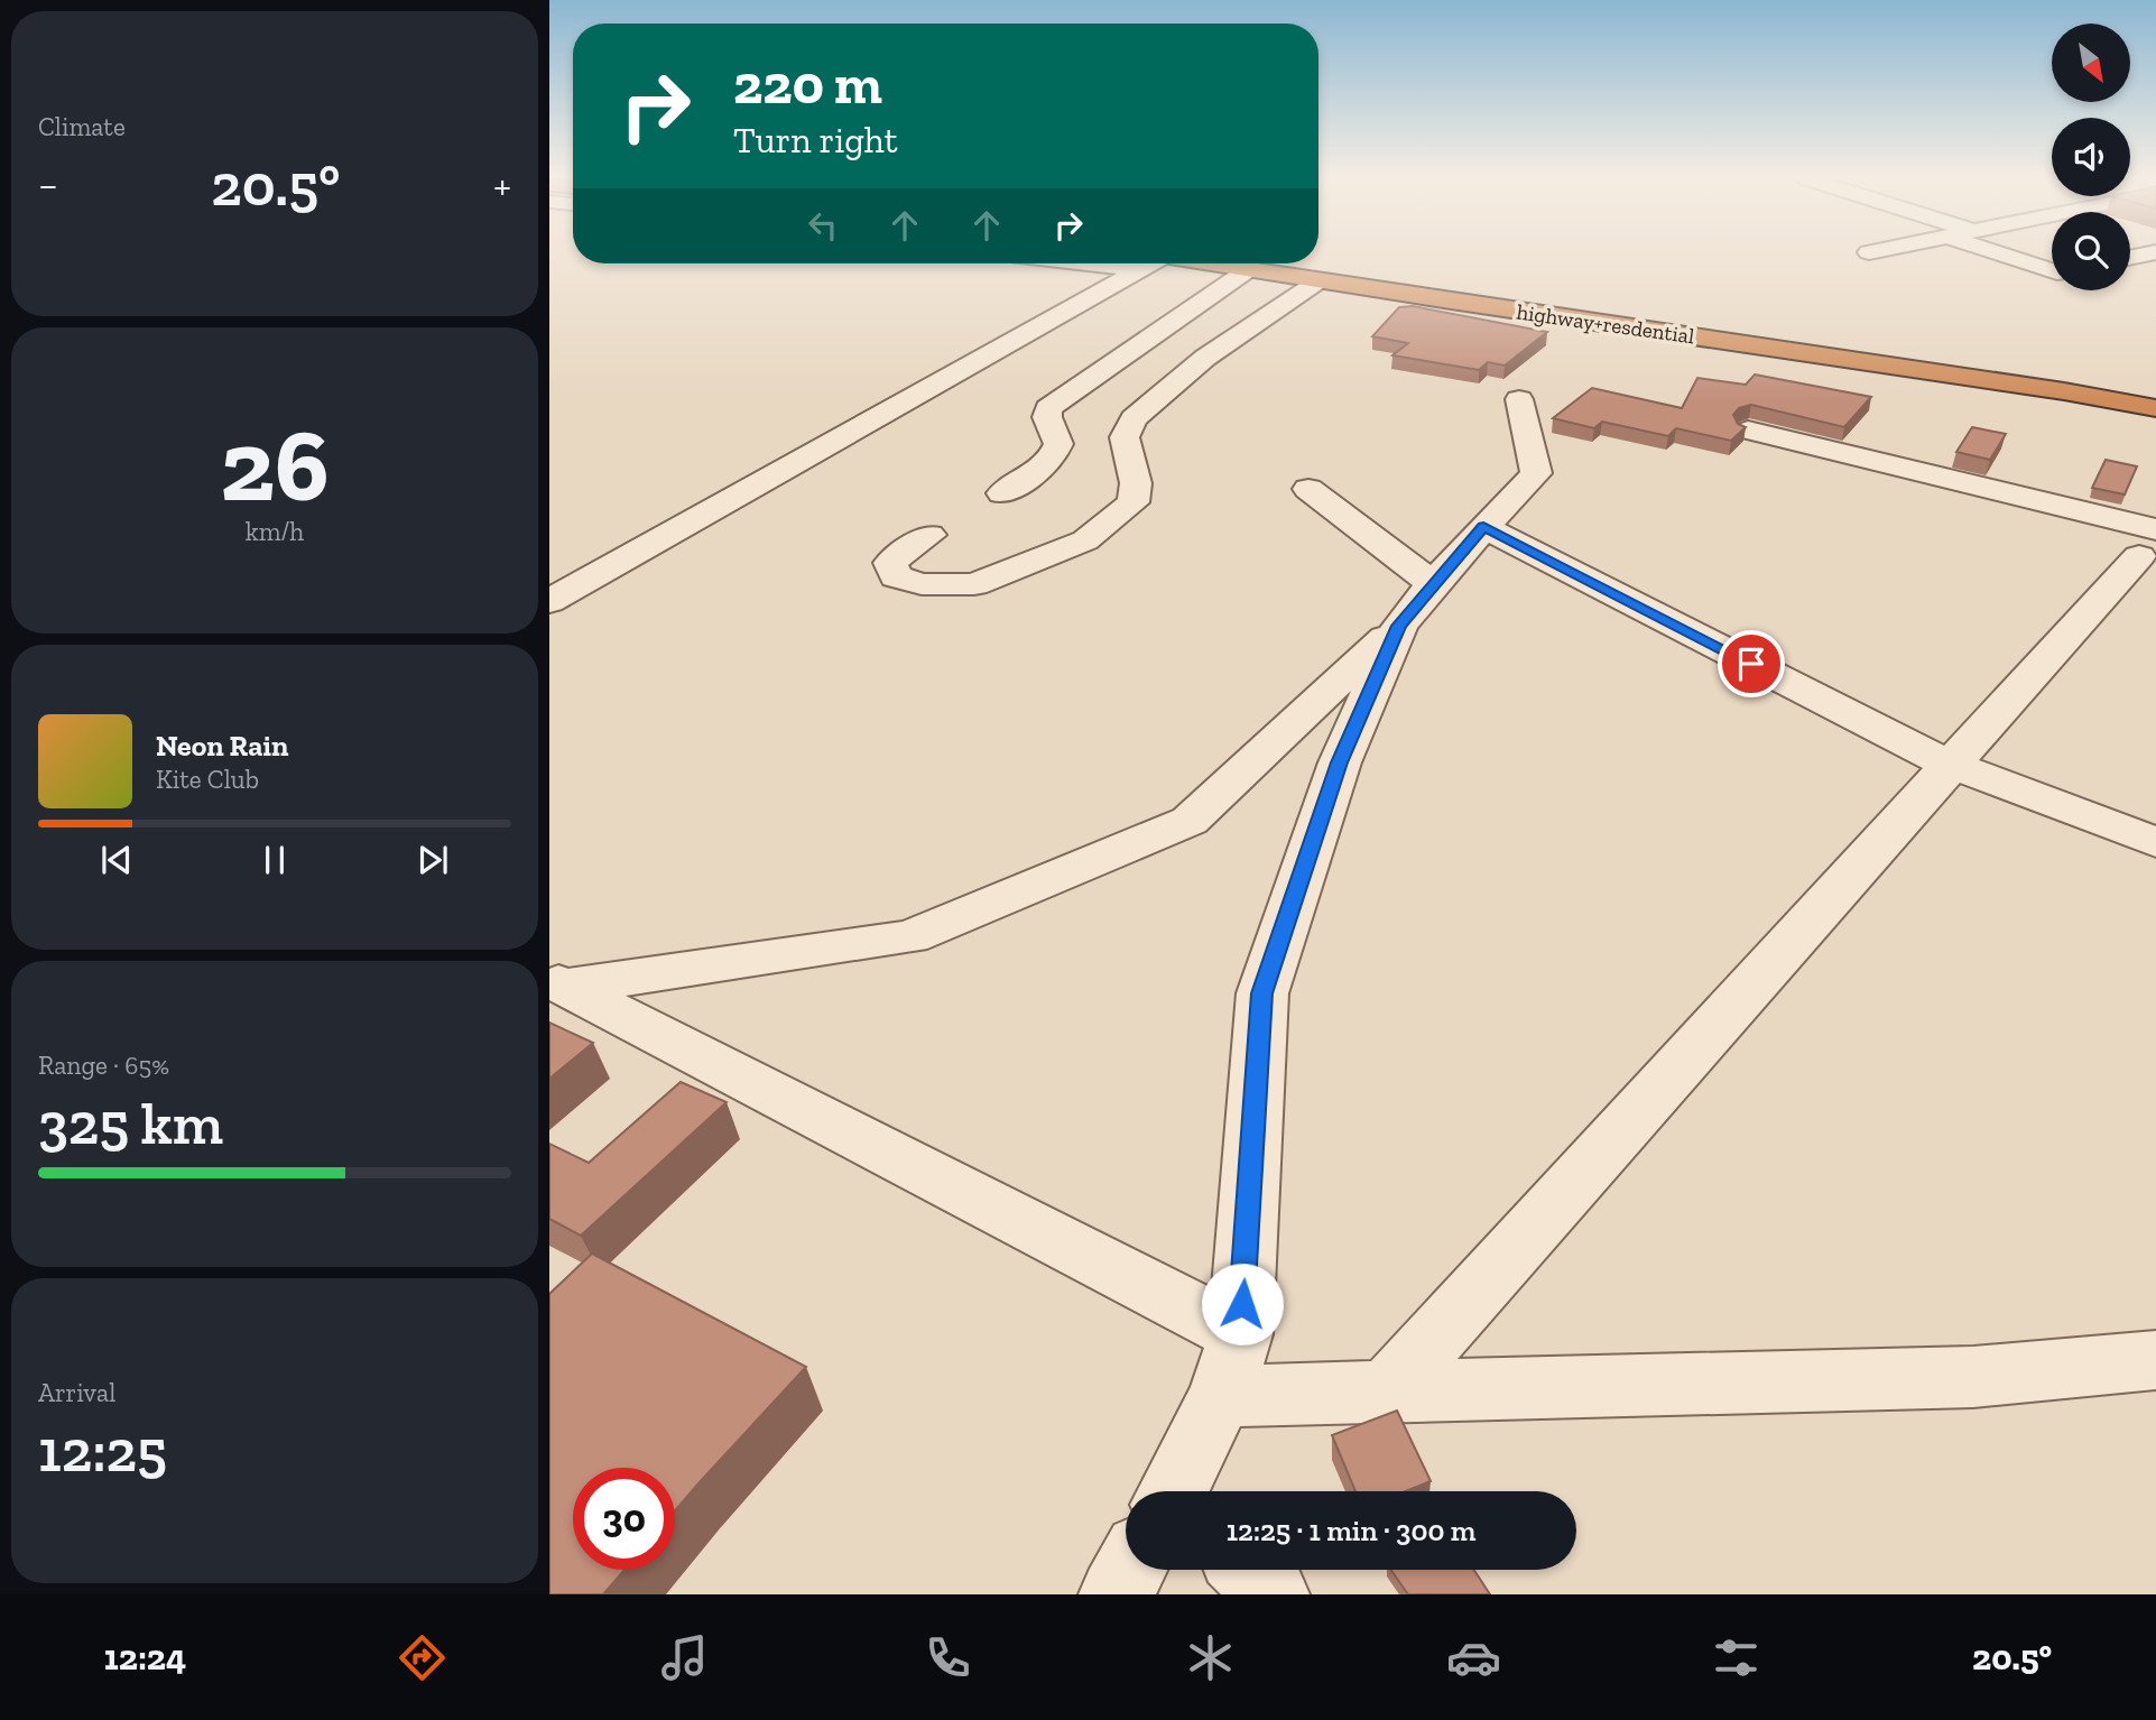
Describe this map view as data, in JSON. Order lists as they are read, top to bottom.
{
  "streets": {
    "highway": ["highway+resdential"]
  },
  "north": "bottom right",
  "page": {
    "tile": [
      "Climate",
      ["26", "km/h"],
      ["Range · 65%", "325 km"],
      ["Arrival", "12:25"]
    ],
    "turn": ["220 m", "Turn right"],
    "heat": ["−", "20.5°", "+"],
    "song": ["Neon Rain", "Kite Club"],
    "limit": "30",
    "trip": "12:25 · 1 min · 300 m",
    "tabs": ["12:24", "20.5°"]
  }
}
